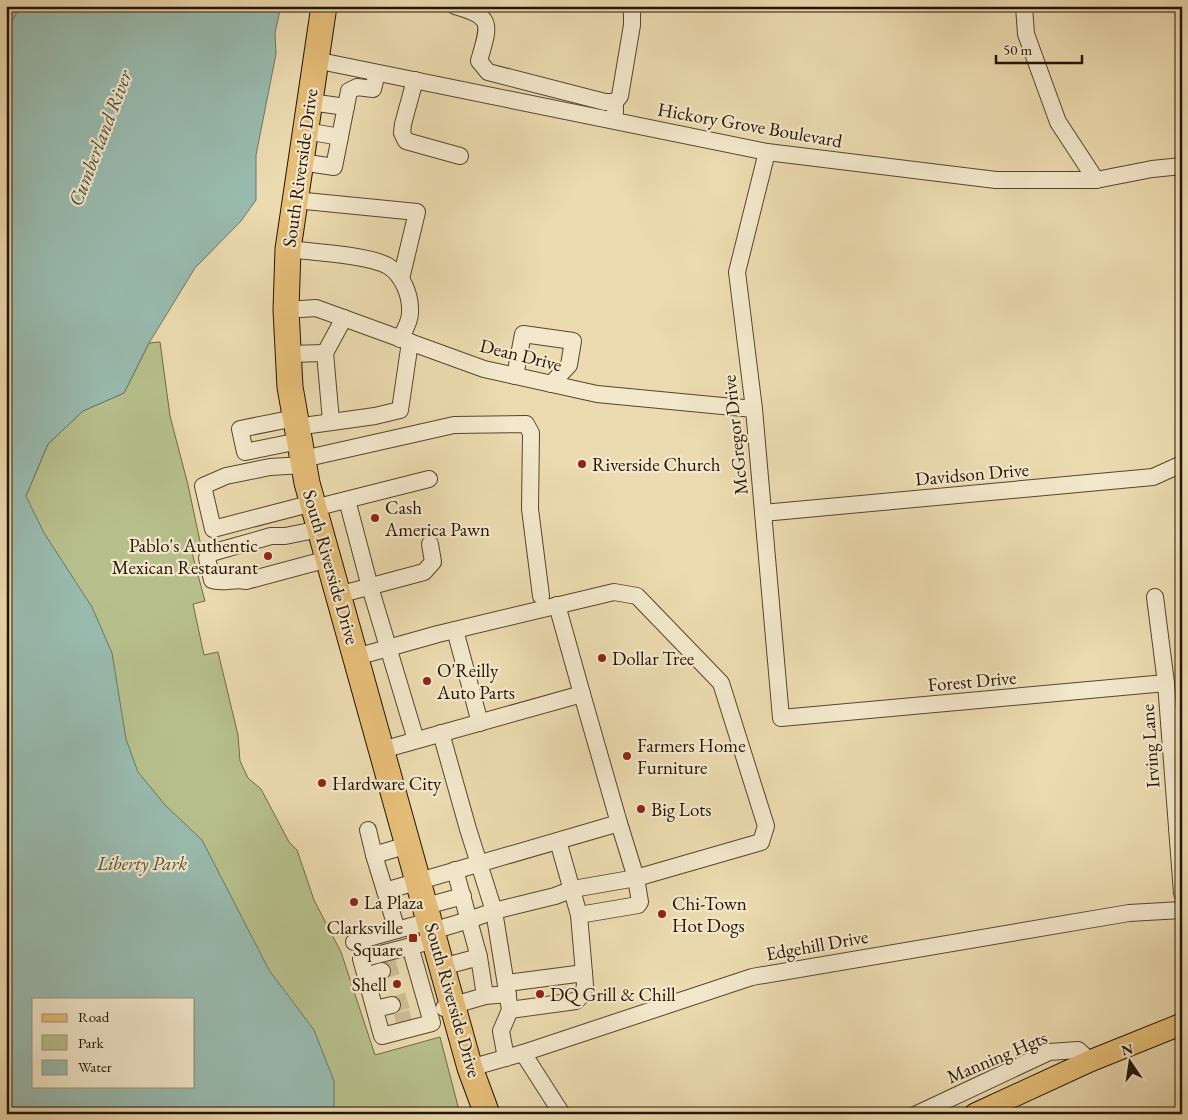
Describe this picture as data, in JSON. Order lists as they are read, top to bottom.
{
  "streets": {
    "highway": ["South Riverside Drive"],
    "street": [
      "Hickory Grove Boulevard",
      "Dean Drive",
      "McGregor Drive",
      "Davidson Drive",
      "Forest Drive",
      "Irving Lane",
      "Edgehill Drive",
      "Manning Hgts"
    ]
  },
  "crossings": [
    ["Hickory Grove Boulevard", "South Riverside Drive"],
    ["Hickory Grove Boulevard", "McGregor Drive"],
    ["South Riverside Drive", "Dean Drive"],
    ["South Riverside Drive", "Edgehill Drive"],
    ["Dean Drive", "McGregor Drive"],
    ["McGregor Drive", "Davidson Drive"],
    ["McGregor Drive", "Forest Drive"],
    ["Forest Drive", "Irving Lane"]
  ],
  "water": ["Cumberland River"],
  "parks": ["Liberty Park"],
  "places": {
    "other": [
      "Riverside Church",
      "Cash America Pawn",
      "Pablo's Authentic Mexican Restaurant",
      "Dollar Tree",
      "O'Reilly Auto Parts",
      "Farmers Home Furniture",
      "Hardware City",
      "Big Lots",
      "La Plaza",
      "Chi-Town Hot Dogs",
      "Shell",
      "DQ Grill & Chill"
    ],
    "transit": ["Clarksville Square"]
  },
  "legend": ["Road", "Park", "Water"],
  "scale_bar": "50 m",
  "north": "top"
}
